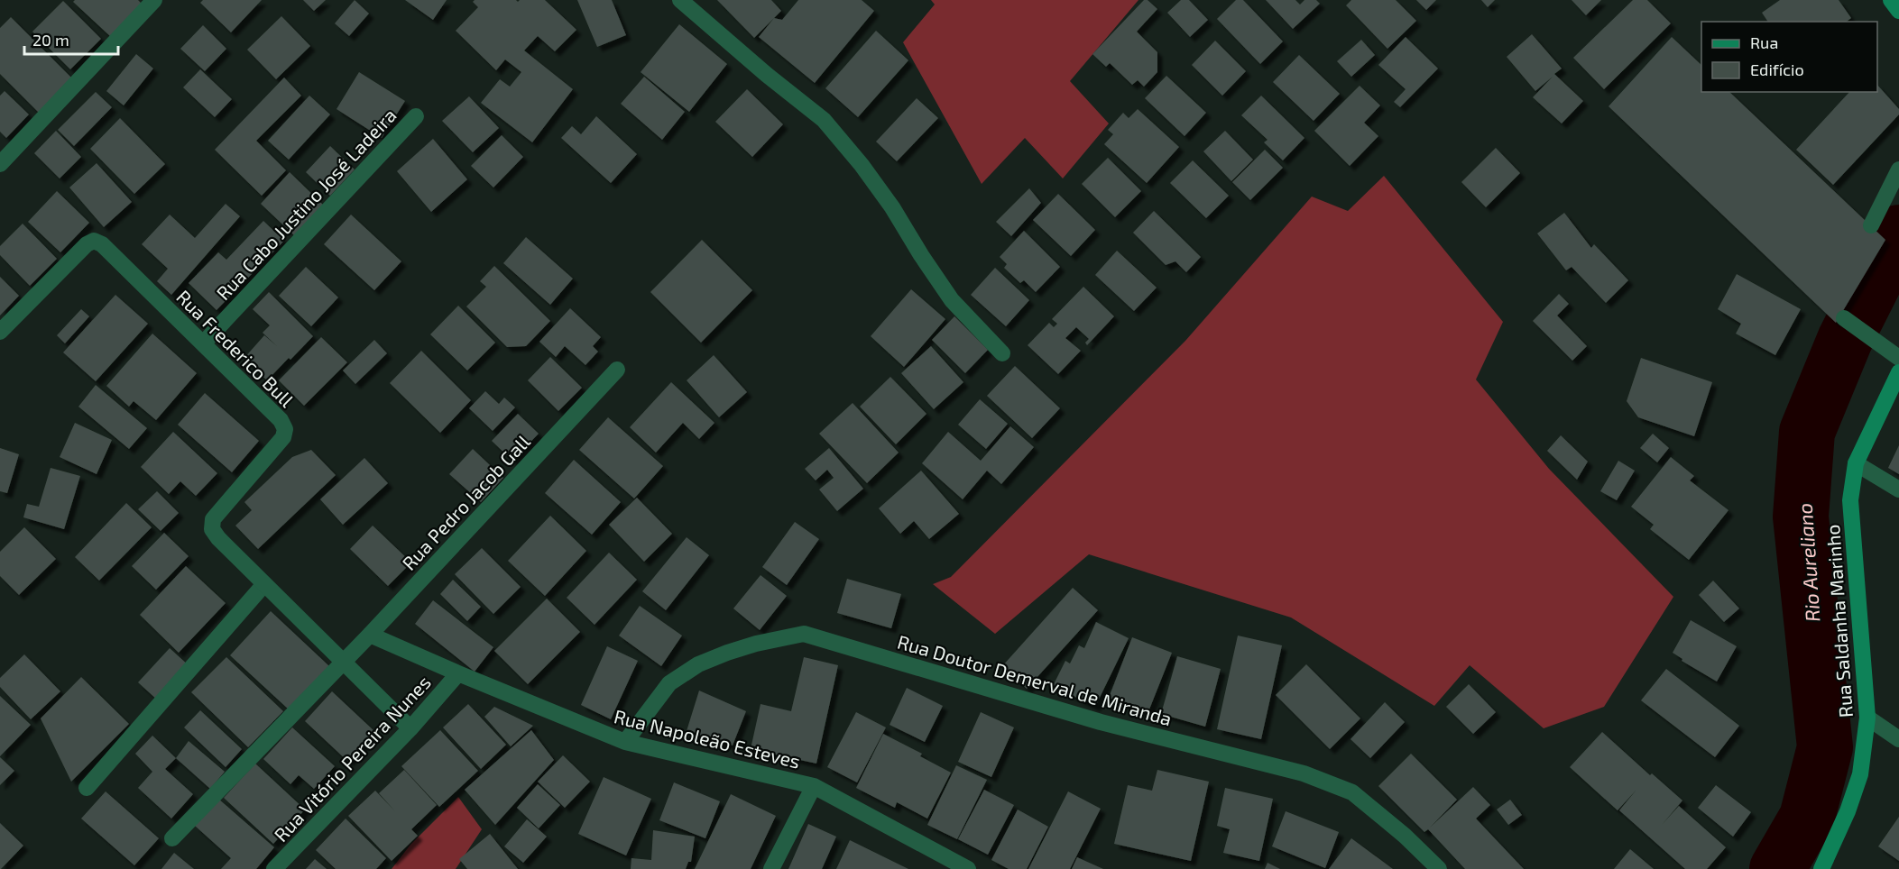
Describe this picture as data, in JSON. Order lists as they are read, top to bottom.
{
  "streets": {
    "main road": ["Rua Saldanha Marinho"],
    "street": [
      "Rua Cabo Justino José Ladeira",
      "Rua Frederico Bull",
      "Rua Pedro Jacob Gall",
      "Rua Doutor Demerval de Miranda",
      "Rua Napoleão Esteves",
      "Rua Vitório Pereira Nunes"
    ]
  },
  "crossings": [
    ["Rua Cabo Justino José Ladeira", "Rua Frederico Bull"],
    ["Rua Frederico Bull", "Rua Pedro Jacob Gall"],
    ["Rua Frederico Bull", "Rua Vitório Pereira Nunes"],
    ["Rua Pedro Jacob Gall", "Rua Napoleão Esteves"],
    ["Rua Doutor Demerval de Miranda", "Rua Napoleão Esteves"],
    ["Rua Napoleão Esteves", "Rua Vitório Pereira Nunes"]
  ],
  "water": ["Rio Aureliano"],
  "legend": ["Rua", "Edifício"],
  "scale_bar": "20 m"
}
